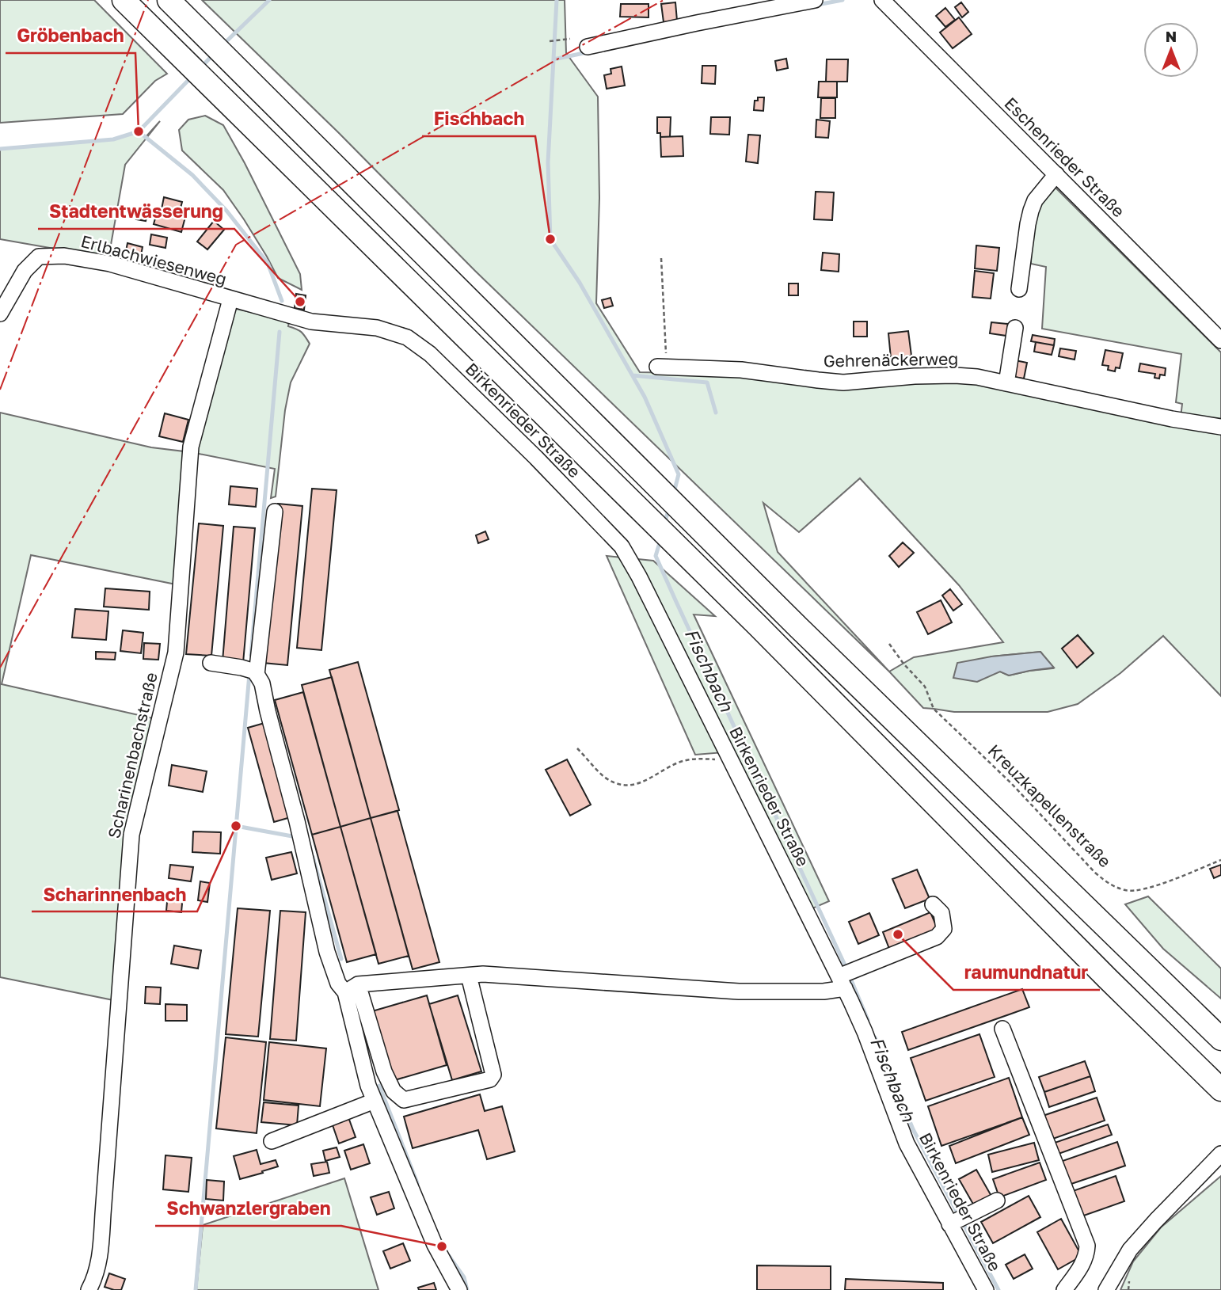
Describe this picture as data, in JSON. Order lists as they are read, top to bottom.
{
  "streets": {
    "street": [
      "Eschenrieder Straße",
      "Erlbachwiesenweg",
      "Gehrenäckerweg",
      "Birkenrieder Straße",
      "Scharinenbachstraße"
    ],
    "path": ["Kreuzkapellenstraße"]
  },
  "crossings": [
    ["Erlbachwiesenweg", "Birkenrieder Straße"],
    ["Erlbachwiesenweg", "Scharinenbachstraße"],
    ["Birkenrieder Straße", "Scharinenbachstraße"]
  ],
  "water": ["Fischbach"],
  "places": [
    "Gröbenbach",
    "Fischbach",
    "Stadtentwässerung",
    "Scharinnenbach",
    "raumundnatur",
    "Schwanzlergraben"
  ],
  "north": "top"
}
